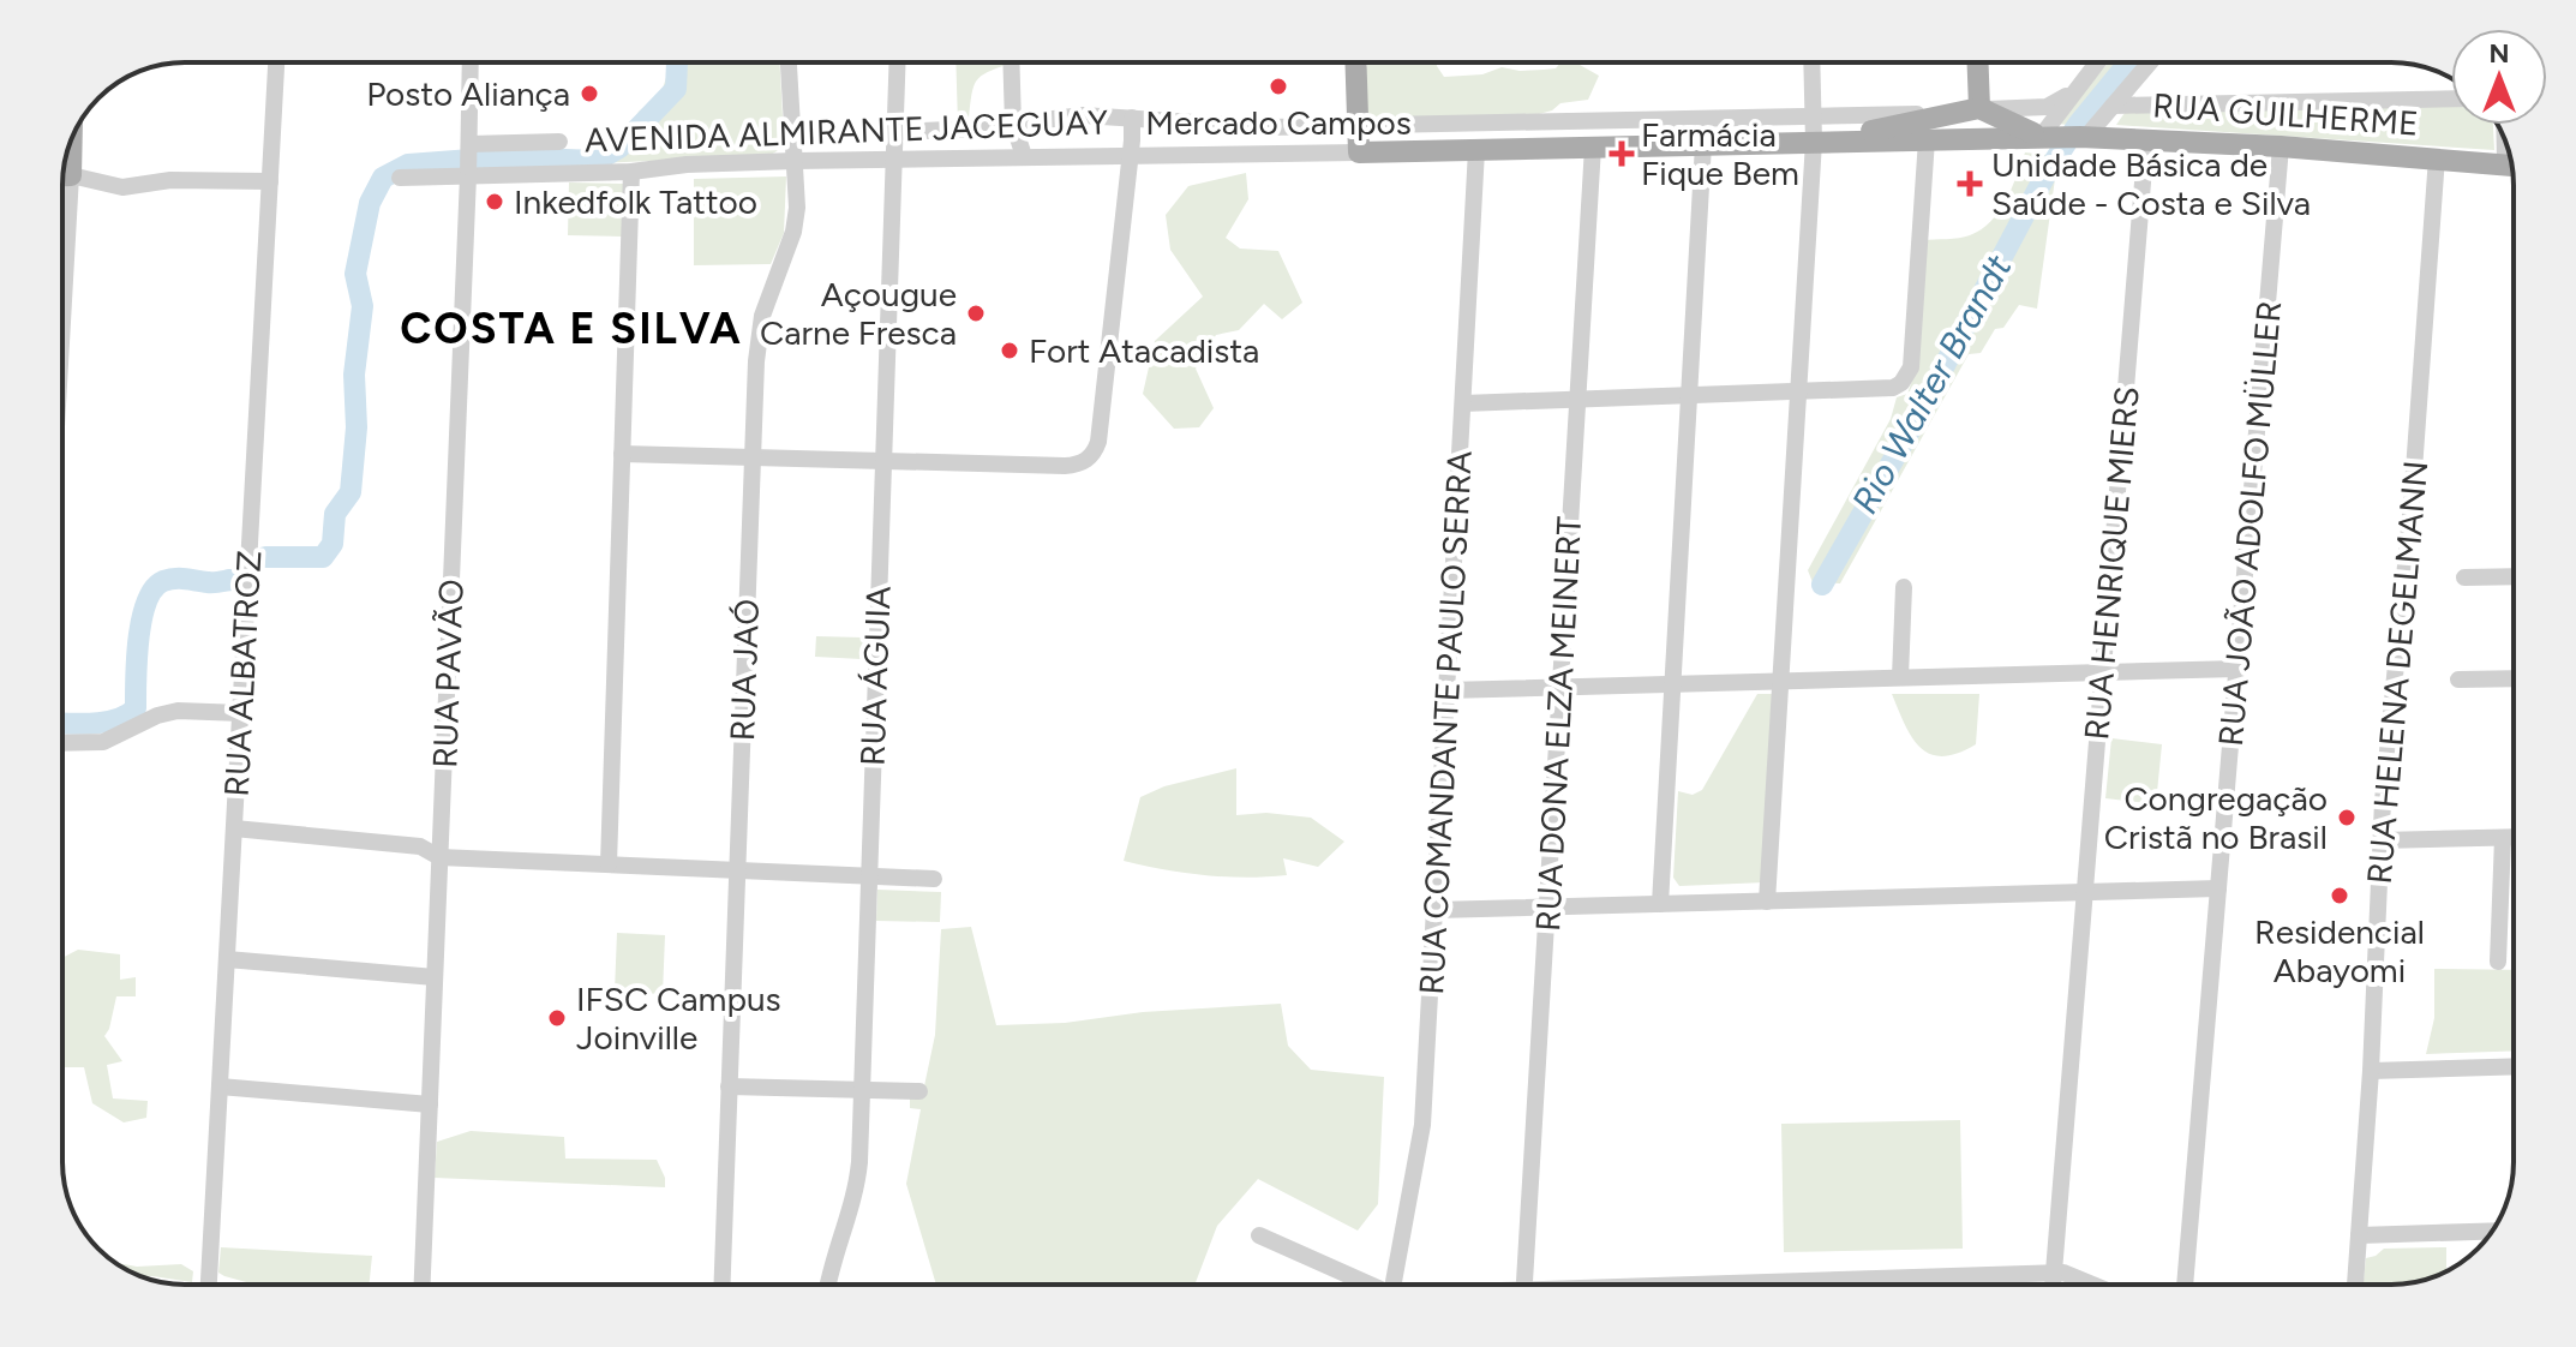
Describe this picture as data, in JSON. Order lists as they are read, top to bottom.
{
  "streets": {
    "main road": ["RUA GUILHERME", "AVENIDA ALMIRANTE JACEGUAY"],
    "street": [
      "RUA JOÃO ADOLFO MÜLLER",
      "RUA HENRIQUE MIERS",
      "RUA JAÓ",
      "RUA HELENA DEGELMANN",
      "RUA ALBATROZ",
      "RUA PAVÃO",
      "RUA ÁGUIA",
      "RUA COMANDANTE PAULO SERRA",
      "RUA DONA ELZA MEINERT"
    ]
  },
  "crossings": [
    ["RUA GUILHERME", "AVENIDA ALMIRANTE JACEGUAY"],
    ["RUA GUILHERME", "RUA JOÃO ADOLFO MÜLLER"],
    ["RUA GUILHERME", "RUA HENRIQUE MIERS"],
    ["RUA GUILHERME", "RUA HELENA DEGELMANN"],
    ["AVENIDA ALMIRANTE JACEGUAY", "RUA JAÓ"],
    ["AVENIDA ALMIRANTE JACEGUAY", "RUA PAVÃO"],
    ["AVENIDA ALMIRANTE JACEGUAY", "RUA ÁGUIA"],
    ["AVENIDA ALMIRANTE JACEGUAY", "RUA COMANDANTE PAULO SERRA"],
    ["AVENIDA ALMIRANTE JACEGUAY", "RUA DONA ELZA MEINERT"]
  ],
  "districts": ["COSTA E SILVA"],
  "water": ["Rio Walter Brandt"],
  "places": {
    "other": [
      "Mercado Campos",
      "Posto Aliança",
      "Inkedfolk Tattoo",
      "Açougue Carne Fresca",
      "Fort Atacadista",
      "Congregação Cristã no Brasil",
      "Residencial Abayomi",
      "IFSC Campus Joinville"
    ],
    "health": ["Farmácia Fique Bem", "Unidade Básica de Saúde - Costa e Silva"]
  },
  "north": "top"
}
